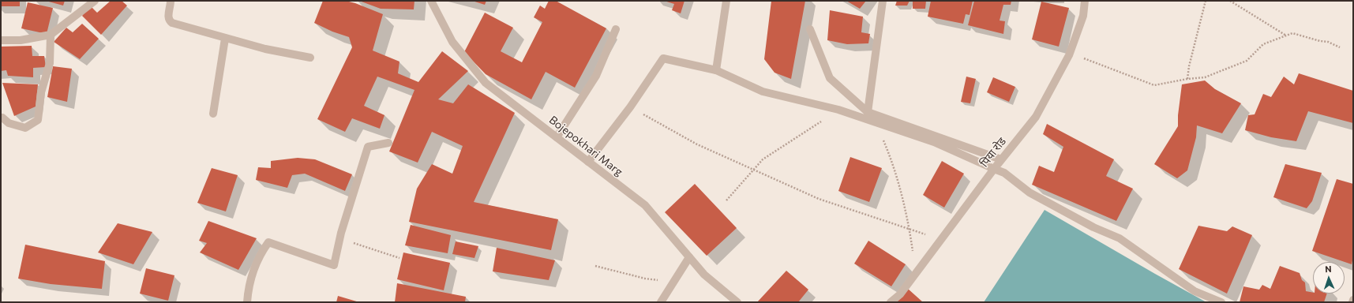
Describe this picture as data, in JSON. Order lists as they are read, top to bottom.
{
  "streets": {
    "street": ["Bojepokhari Marg", "पिया रोड"]
  },
  "north": "top"
}
